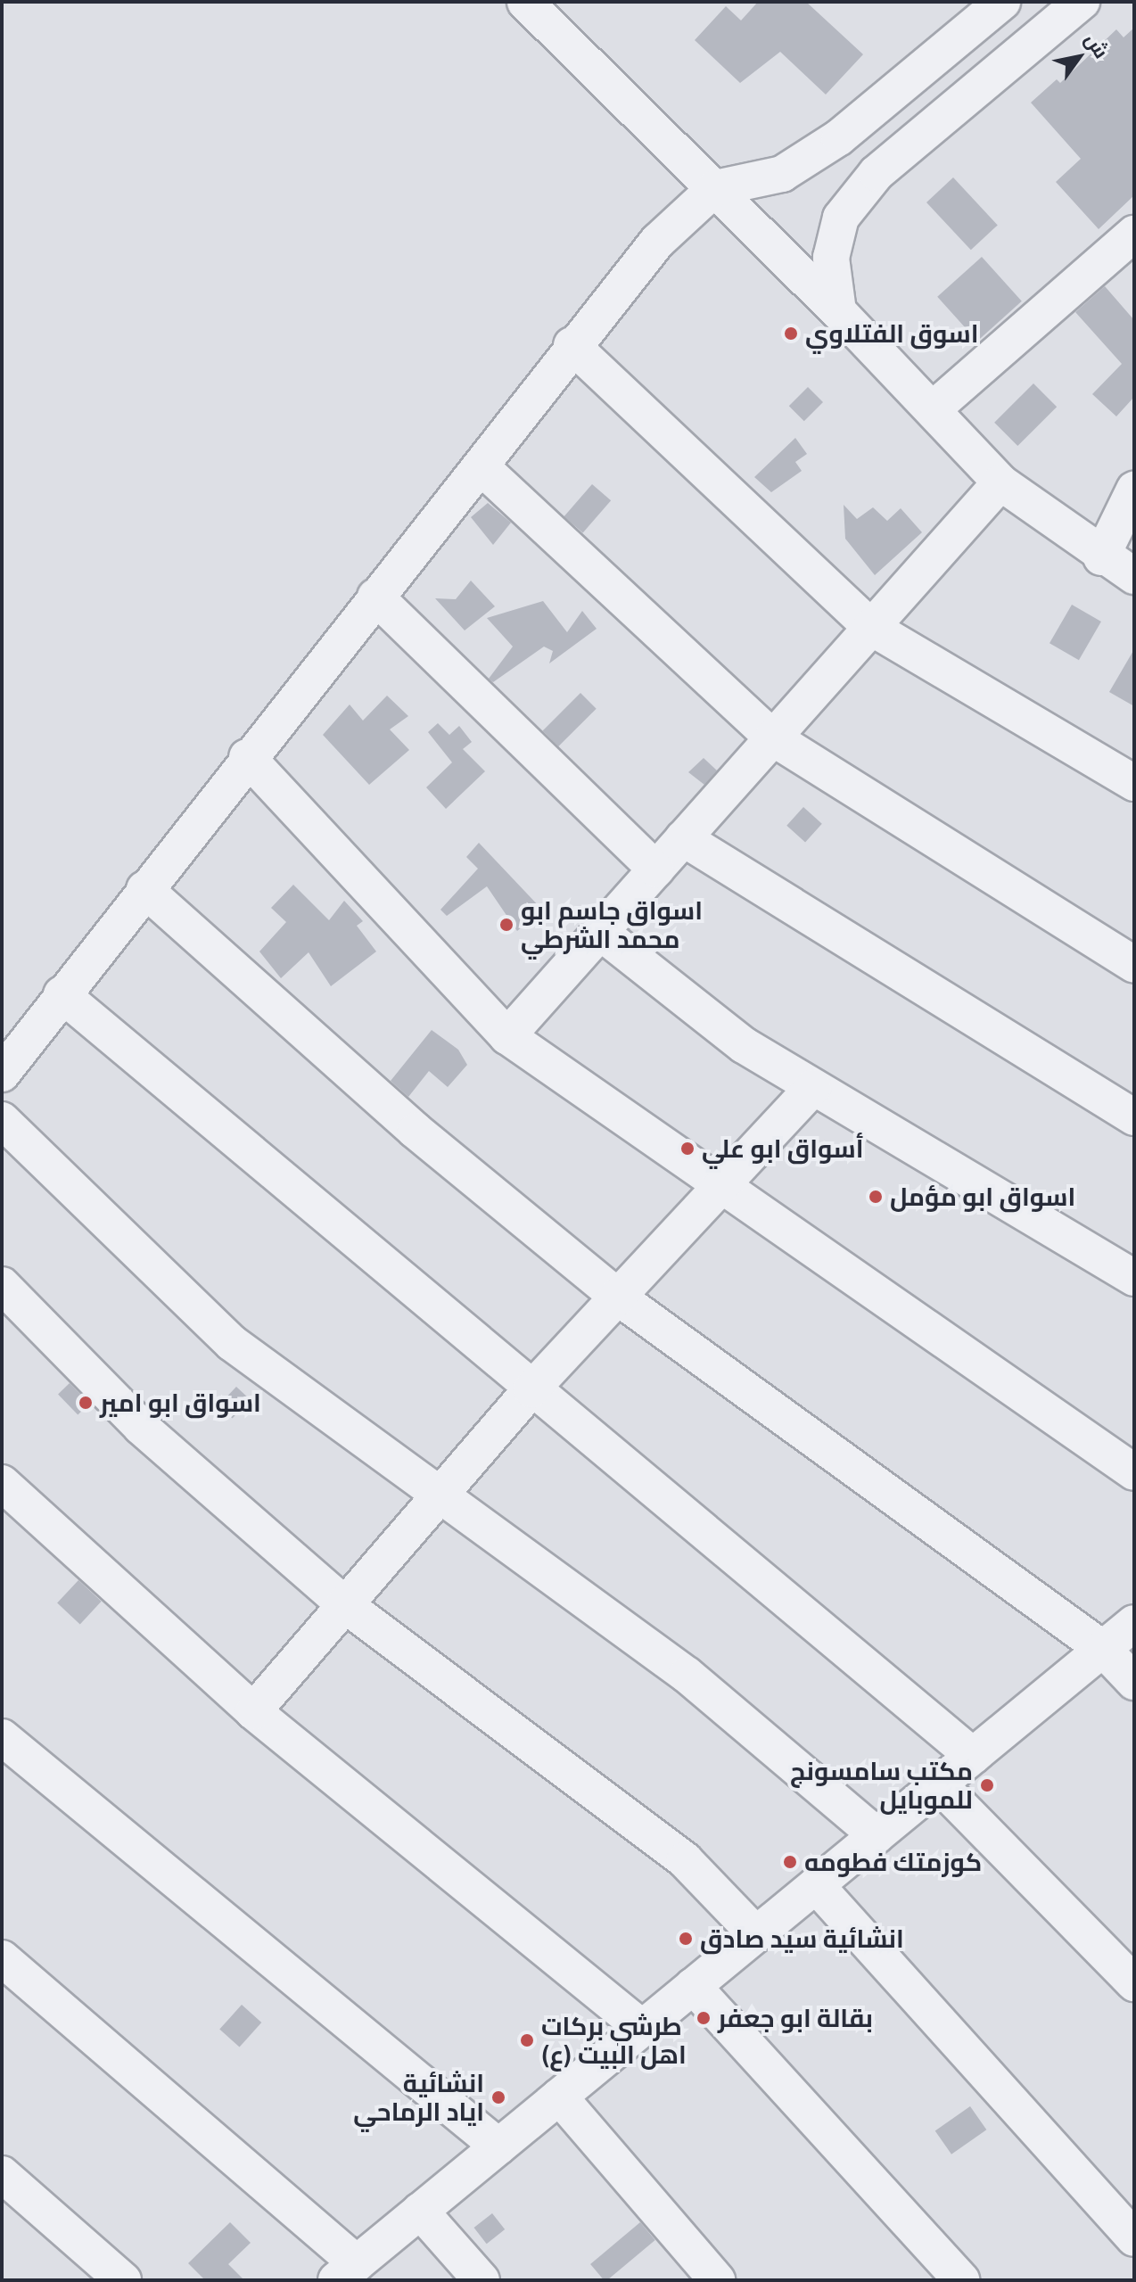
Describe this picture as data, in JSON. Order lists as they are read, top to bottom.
{
  "places": [
    "اسوق الفتلاوي",
    "اسواق جاسم ابو محمد الشرطي",
    "أسواق ابو علي",
    "اسواق ابو مؤمل",
    "اسواق ابو امير",
    "مكتب سامسونج للموبايل",
    "كوزمتك فطومه",
    "انشائية سيد صادق",
    "بقالة ابو جعفر",
    "طرشي بركات اهل البيت (ع)",
    "انشائية اياد الرماحي"
  ],
  "north": "top right"
}
